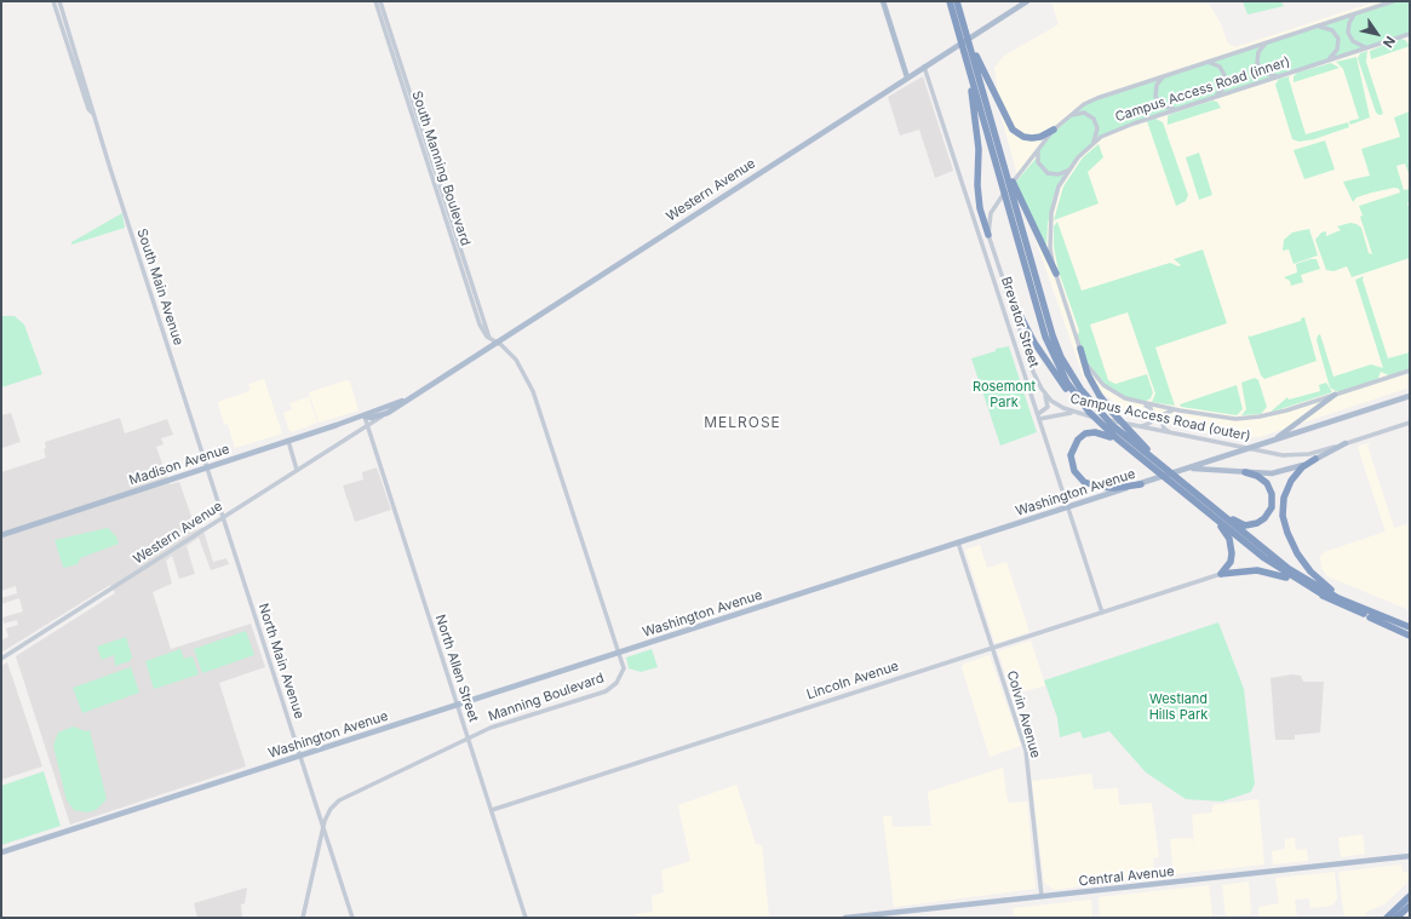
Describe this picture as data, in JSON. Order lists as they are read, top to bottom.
{
  "streets": {
    "main road": [
      "Western Avenue",
      "Madison Avenue",
      "Washington Avenue",
      "Central Avenue"
    ],
    "street": [
      "Campus Access Road (inner)",
      "South Manning Boulevard",
      "South Main Avenue",
      "Brevator Street",
      "Campus Access Road (outer)",
      "North Main Avenue",
      "North Allen Street",
      "Lincoln Avenue",
      "Manning Boulevard",
      "Colvin Avenue"
    ]
  },
  "crossings": [
    ["South Manning Boulevard", "Western Avenue"],
    ["South Manning Boulevard", "Manning Boulevard"],
    ["Western Avenue", "Brevator Street"],
    ["Western Avenue", "Madison Avenue"],
    ["Western Avenue", "North Main Avenue"],
    ["Western Avenue", "North Allen Street"],
    ["Western Avenue", "Manning Boulevard"],
    ["South Main Avenue", "Madison Avenue"],
    ["South Main Avenue", "North Main Avenue"],
    ["Brevator Street", "Washington Avenue"],
    ["Brevator Street", "Lincoln Avenue"],
    ["Madison Avenue", "North Main Avenue"],
    ["Madison Avenue", "North Allen Street"],
    ["Washington Avenue", "North Main Avenue"],
    ["Washington Avenue", "North Allen Street"],
    ["Washington Avenue", "Manning Boulevard"],
    ["Washington Avenue", "Colvin Avenue"],
    ["North Main Avenue", "Manning Boulevard"],
    ["North Allen Street", "Lincoln Avenue"],
    ["North Allen Street", "Manning Boulevard"],
    ["Lincoln Avenue", "Colvin Avenue"],
    ["Colvin Avenue", "Central Avenue"]
  ],
  "districts": ["MELROSE"],
  "parks": ["Rosemont Park", "Westland Hills Park"],
  "north": "bottom right"
}
